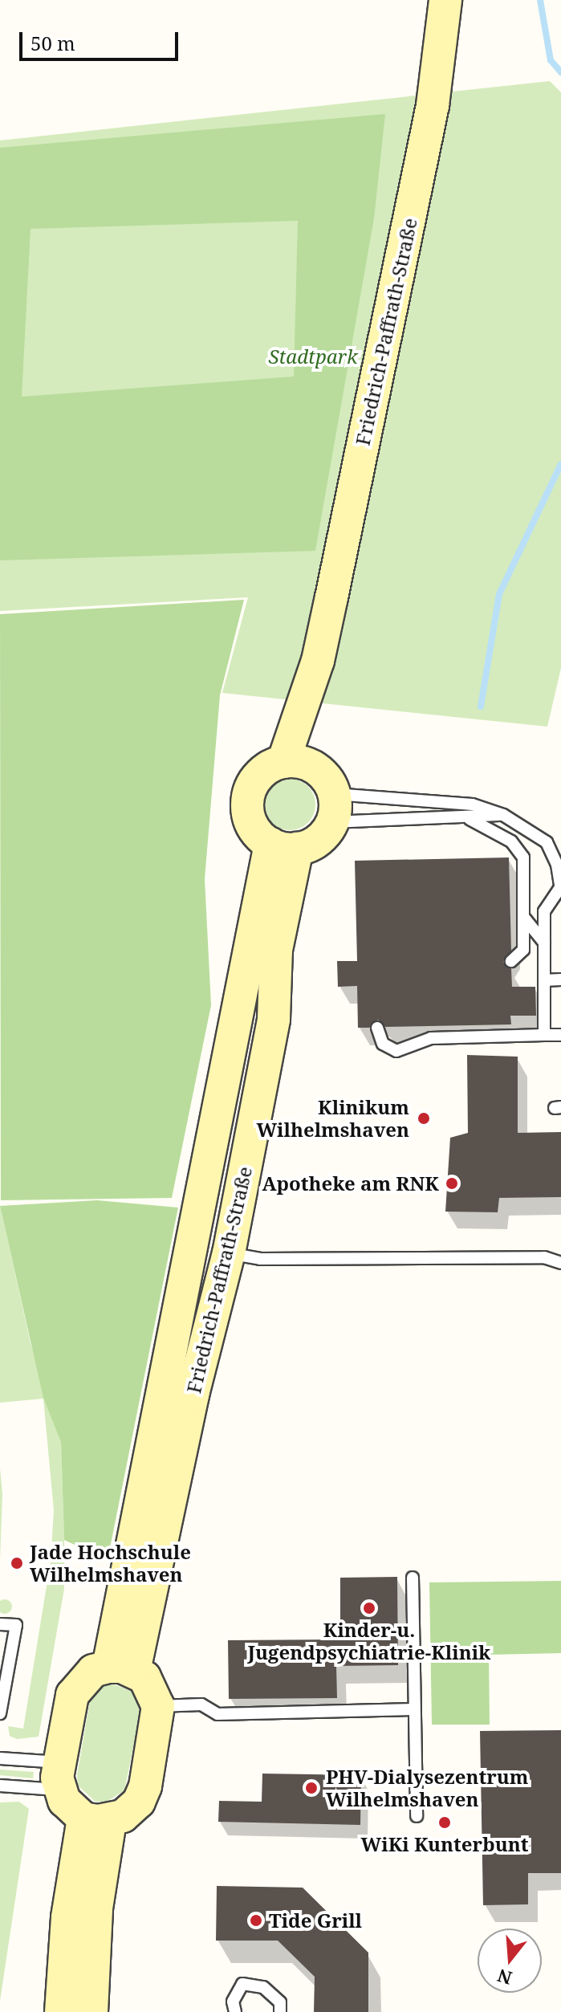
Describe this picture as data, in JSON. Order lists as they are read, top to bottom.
{
  "streets": {
    "main road": ["Friedrich-Paffrath-Straße"]
  },
  "parks": ["Stadtpark"],
  "places": [
    "Klinikum Wilhelmshaven",
    "Apotheke am RNK",
    "Jade Hochschule Wilhelmshaven",
    "Kinder-u. Jugendpsychiatrie-Klinik",
    "PHV-Dialysezentrum Wilhelmshaven",
    "WiKi Kunterbunt",
    "Tide Grill"
  ],
  "scale_bar": "50 m",
  "north": "bottom"
}
